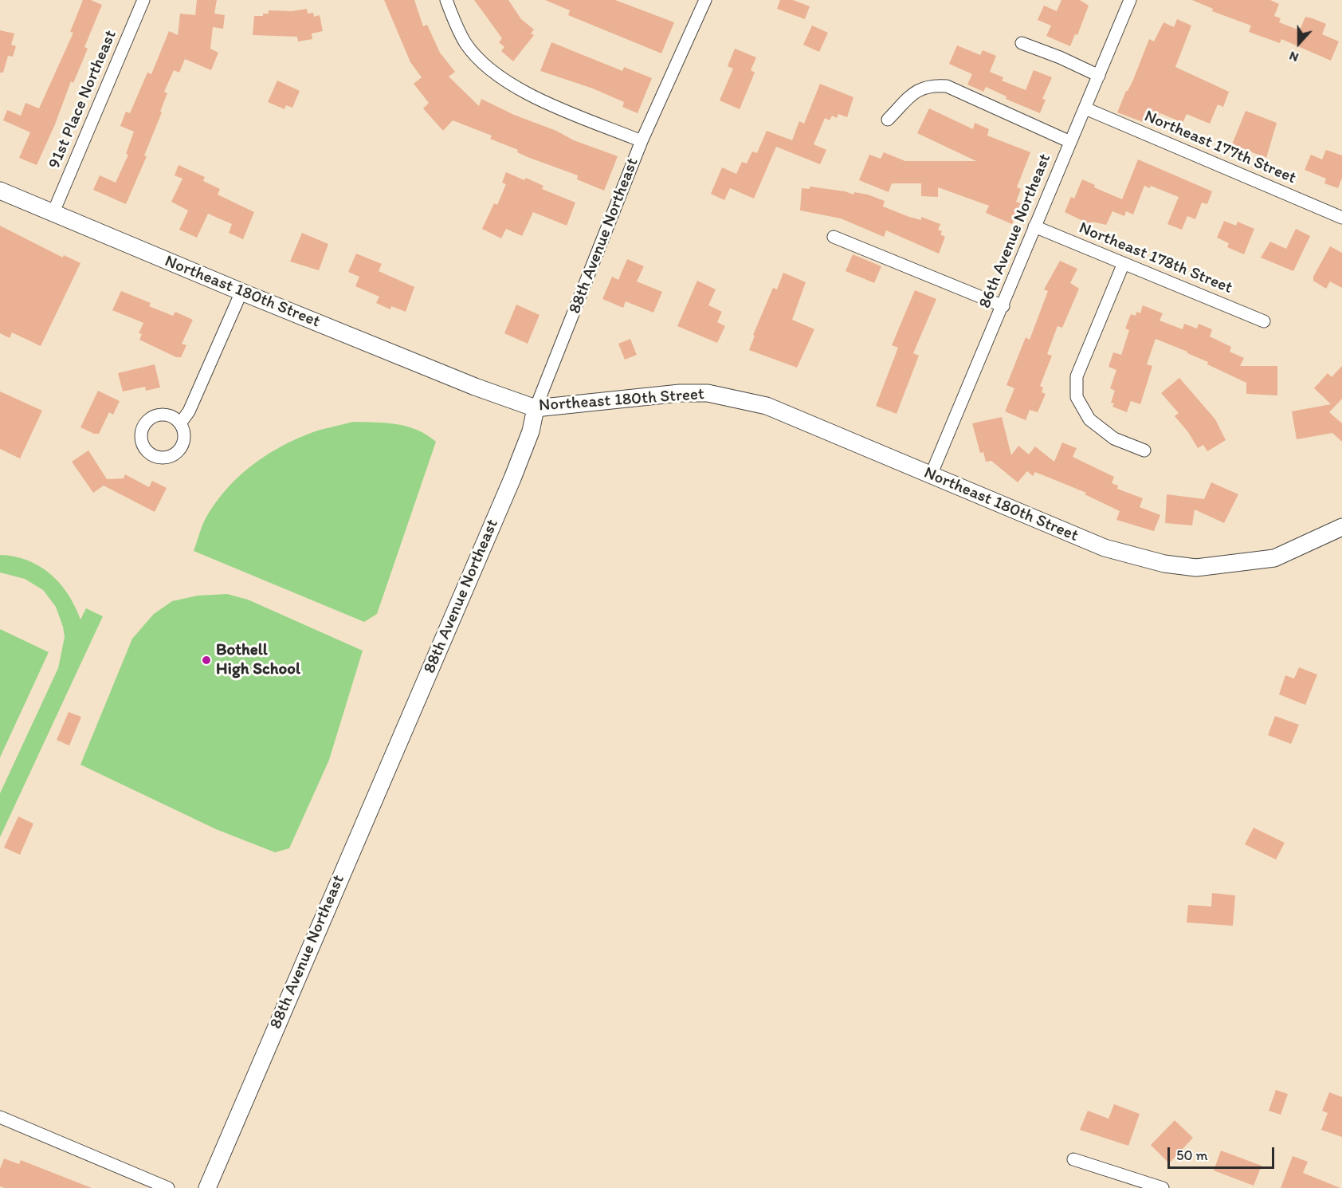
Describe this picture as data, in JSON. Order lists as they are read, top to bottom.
{
  "streets": {
    "street": [
      "91st Place Northeast",
      "Northeast 177th Street",
      "86th Avenue Northeast",
      "88th Avenue Northeast",
      "Northeast 178th Street",
      "Northeast 180th Street"
    ]
  },
  "crossings": [
    ["91st Place Northeast", "Northeast 180th Street"],
    ["Northeast 177th Street", "86th Avenue Northeast"],
    ["86th Avenue Northeast", "Northeast 178th Street"],
    ["86th Avenue Northeast", "Northeast 180th Street"],
    ["88th Avenue Northeast", "Northeast 180th Street"]
  ],
  "places": ["Bothell High School"],
  "scale_bar": "50 m",
  "north": "bottom"
}
